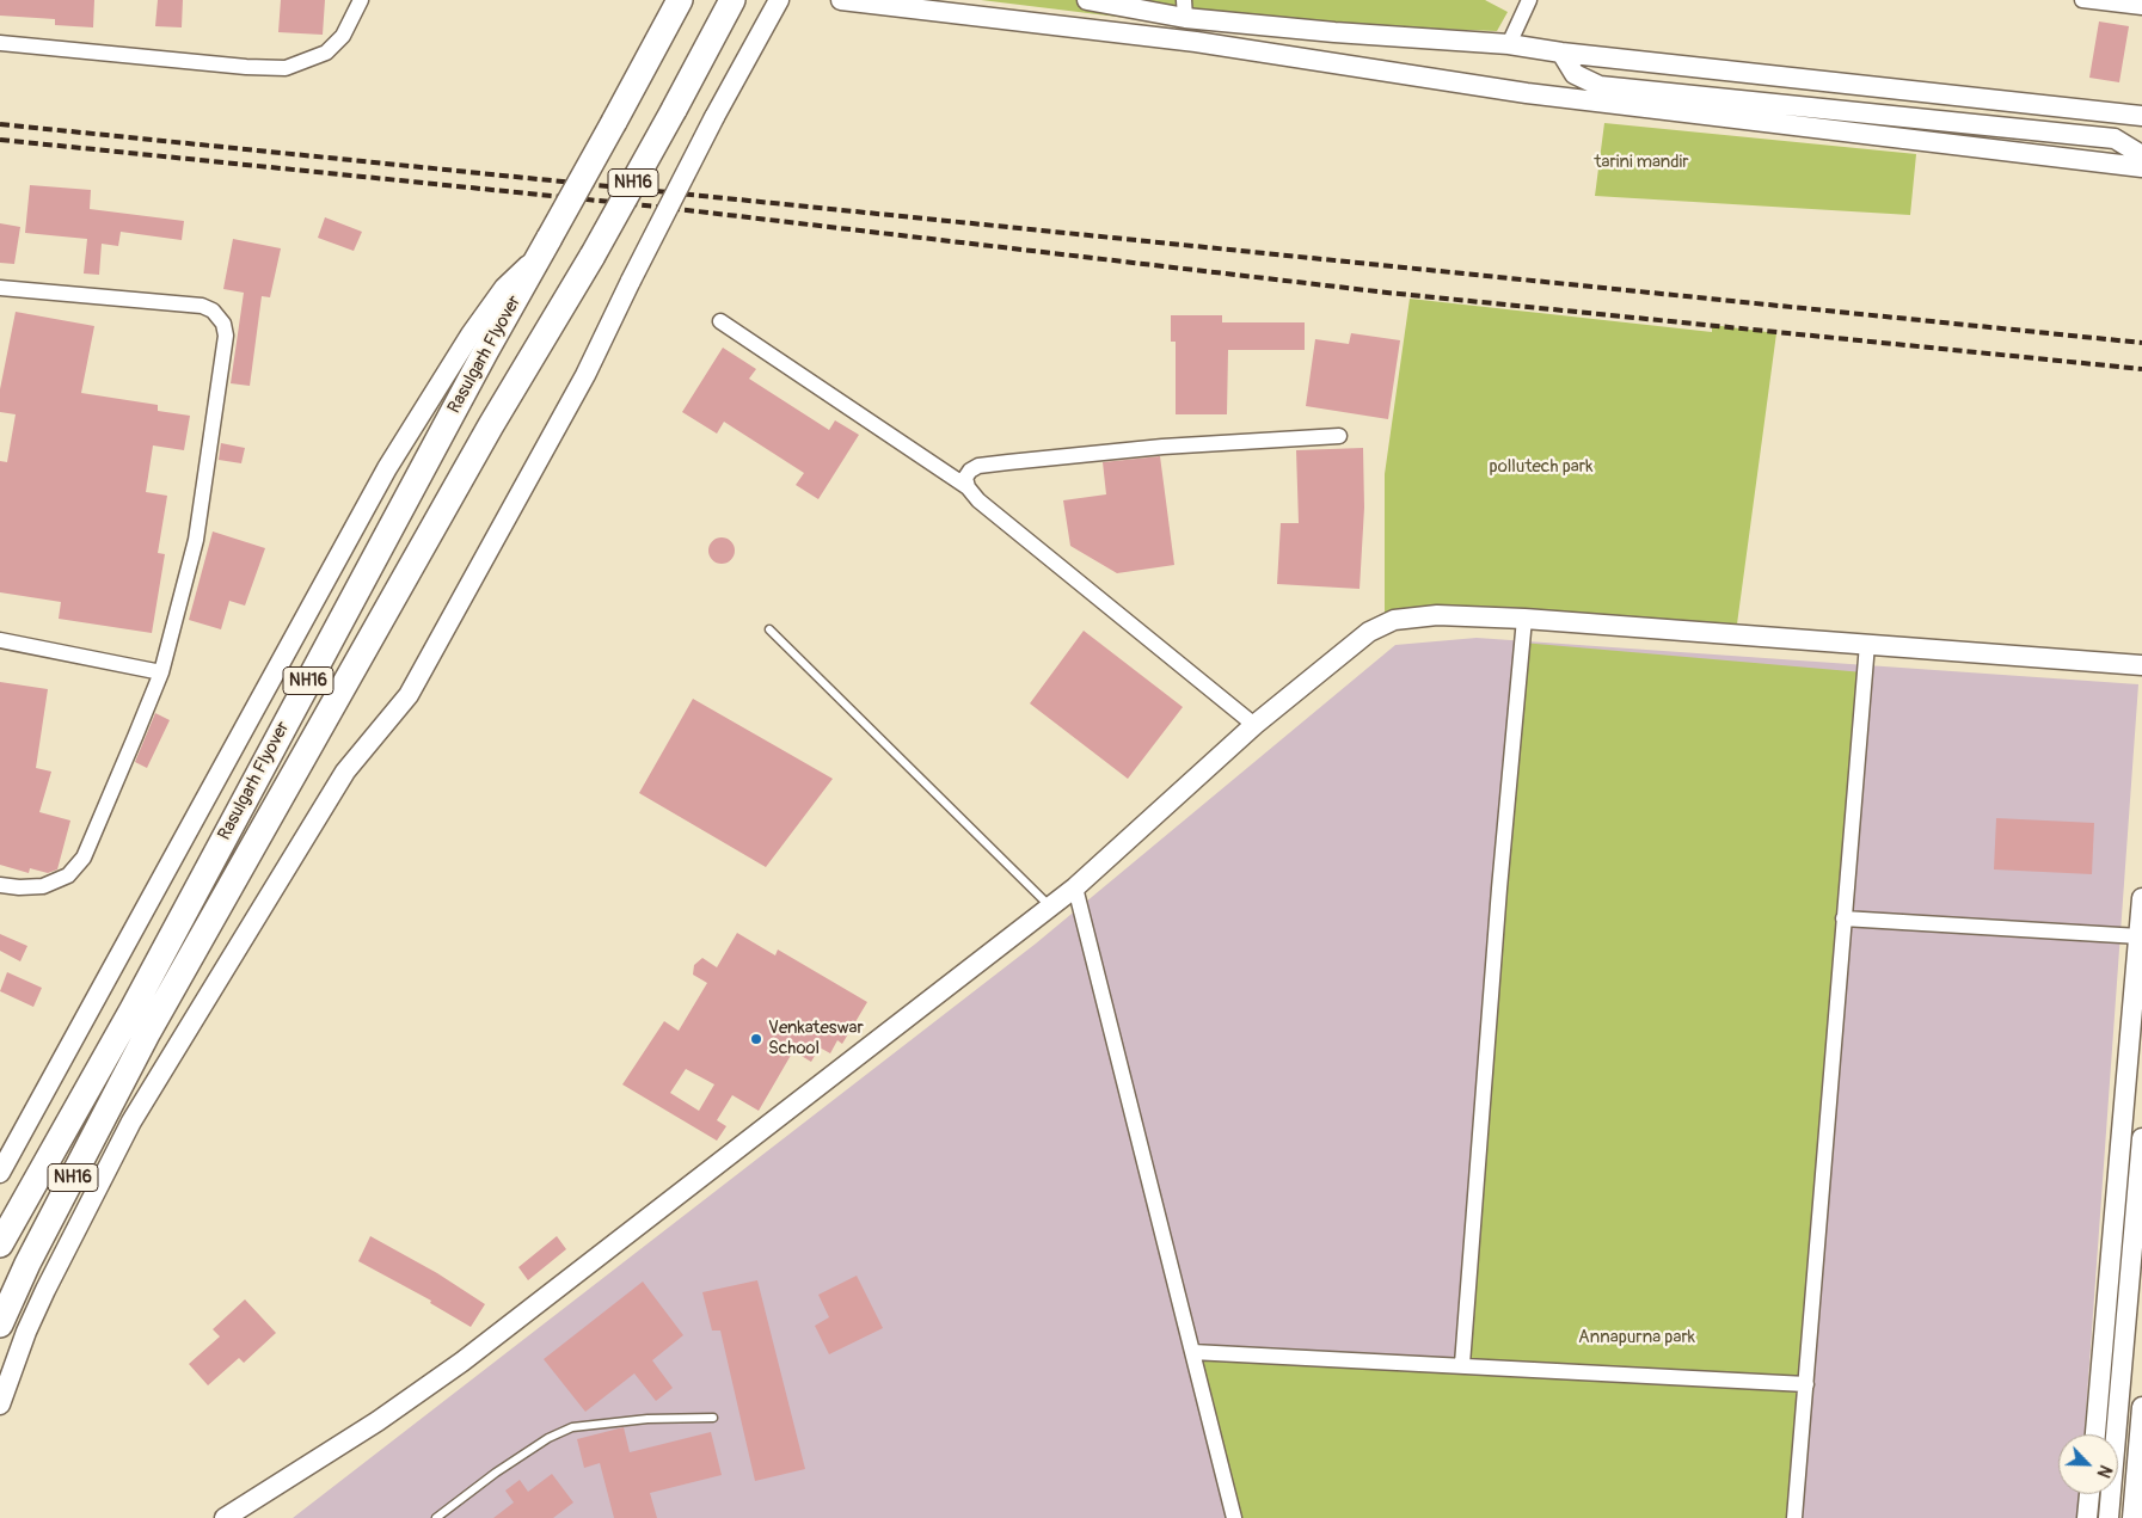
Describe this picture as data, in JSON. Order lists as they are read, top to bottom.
{
  "streets": {
    "highway": ["NH16", "Rasulgarh Flyover"]
  },
  "crossings": [
    ["NH16", "Rasulgarh Flyover"]
  ],
  "parks": ["tarini mandir", "pollutech park", "Annapurna park"],
  "places": ["Venkateswar School"],
  "north": "bottom right"
}
